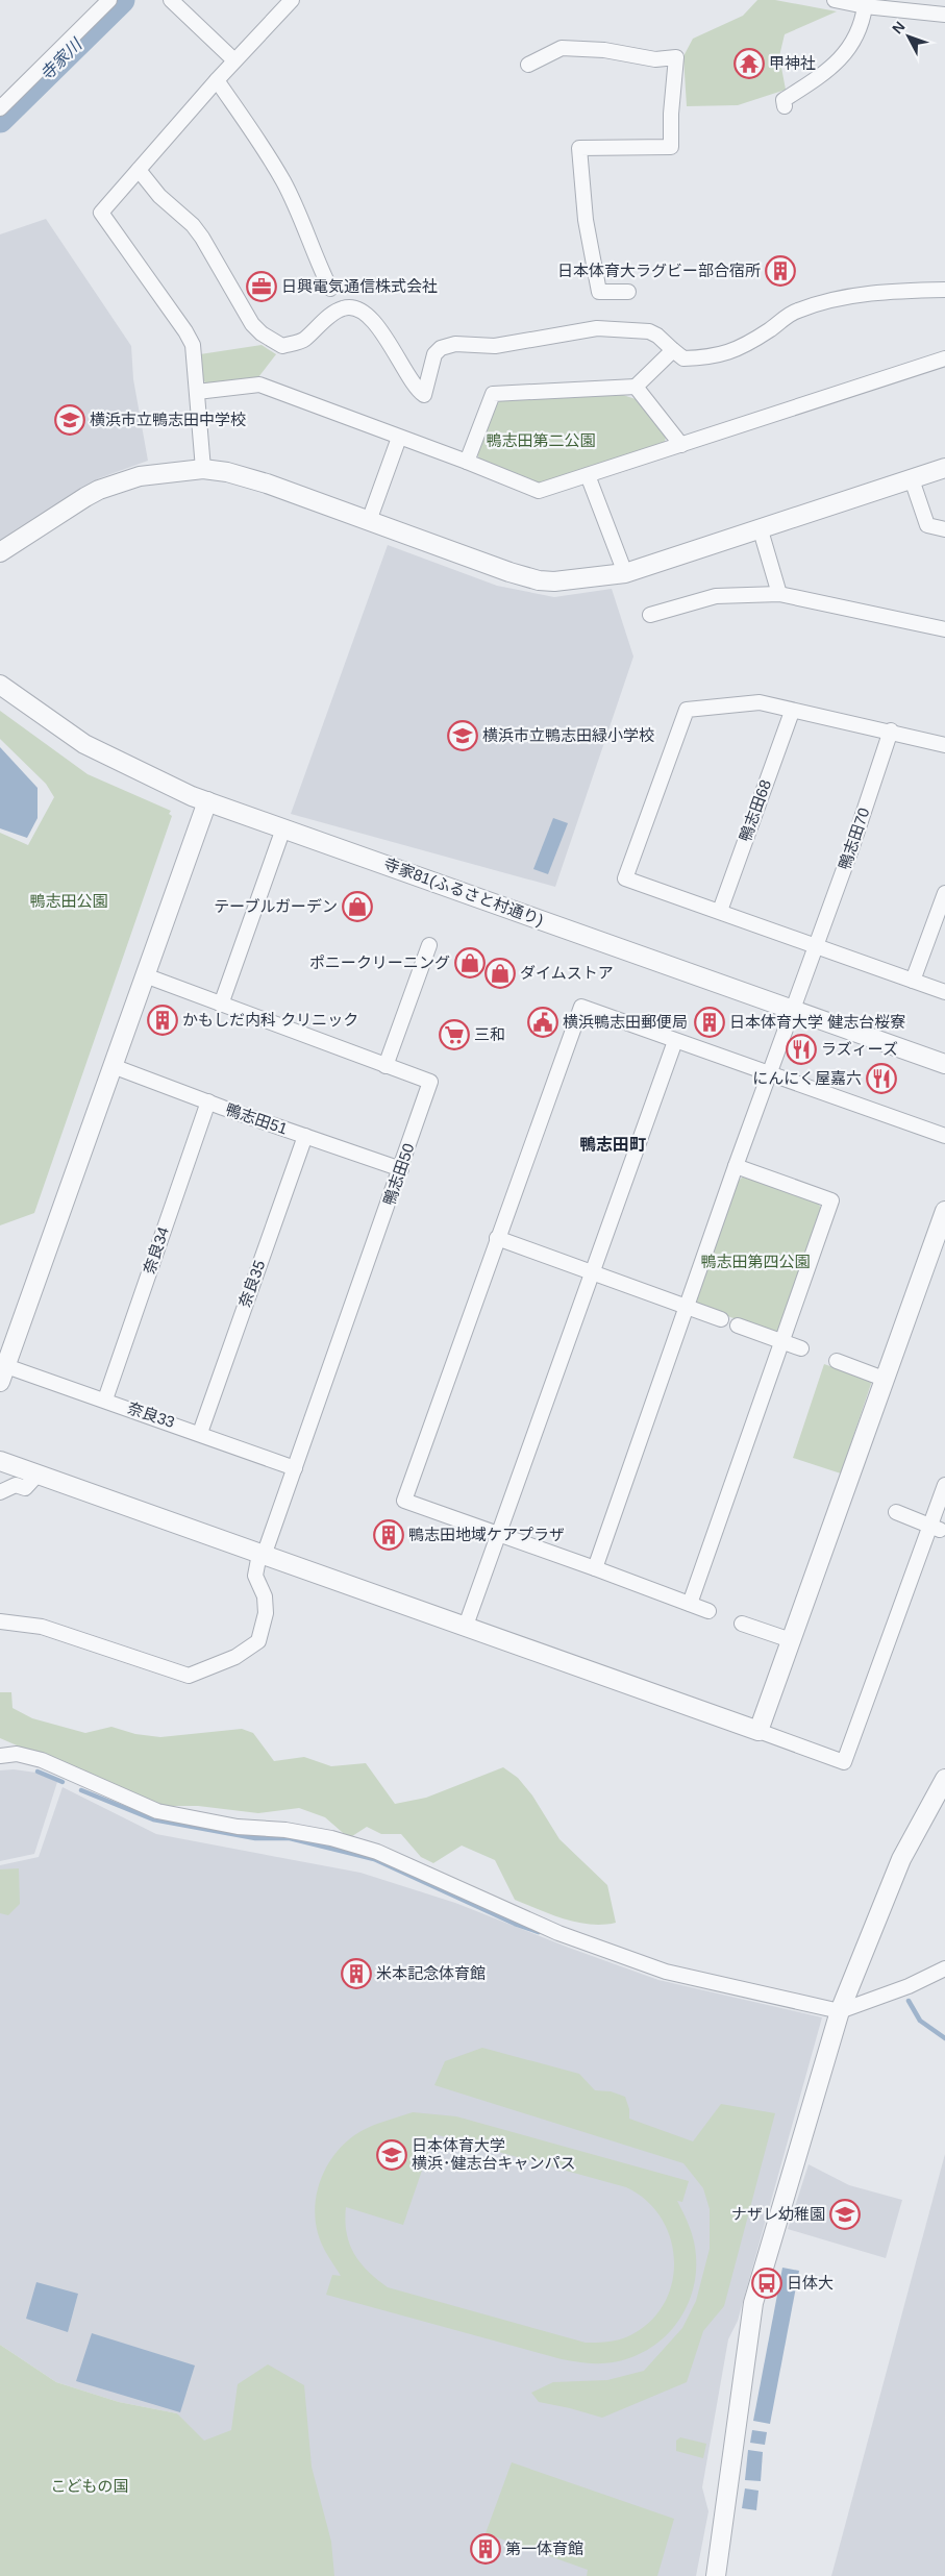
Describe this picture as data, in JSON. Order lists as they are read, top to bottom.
{
  "streets": {
    "street": [
      "鴨志田68",
      "鴨志田70",
      "寺家81(ふるさと村通り)",
      "鴨志田51",
      "鴨志田50",
      "奈良34",
      "奈良35",
      "奈良33"
    ]
  },
  "crossings": [
    ["鴨志田70", "寺家81(ふるさと村通り)"],
    ["鴨志田51", "鴨志田50"],
    ["鴨志田51", "奈良34"],
    ["鴨志田51", "奈良35"],
    ["鴨志田50", "奈良33"],
    ["奈良34", "奈良33"],
    ["奈良35", "奈良33"]
  ],
  "districts": ["鴨志田町"],
  "water": ["寺家川"],
  "parks": [
    "鴨志田第二公園",
    "鴨志田公園",
    "鴨志田第四公園",
    "こどもの国"
  ],
  "places": {
    "temple": ["甲神社"],
    "building": [
      "日本体育大ラグビー部合宿所",
      "かもしだ内科 クリニック",
      "日本体育大学 健志台桜寮",
      "鴨志田地域ケアプラザ",
      "米本記念体育館",
      "第一体育館"
    ],
    "office": ["日興電気通信株式会社"],
    "school or university": [
      "横浜市立鴨志田中学校",
      "横浜市立鴨志田緑小学校",
      "日本体育大学 横浜･健志台キャンパス",
      "ナザレ幼稚園"
    ],
    "shop": ["テーブルガーデン", "ポニークリーニング", "ダイムストア"],
    "public building": ["横浜鴨志田郵便局"],
    "supermarket": ["三和"],
    "restaurant": ["ラズィーズ", "にんにく屋嘉六"],
    "bus stop": ["日体大"]
  },
  "north": "top left"
}
